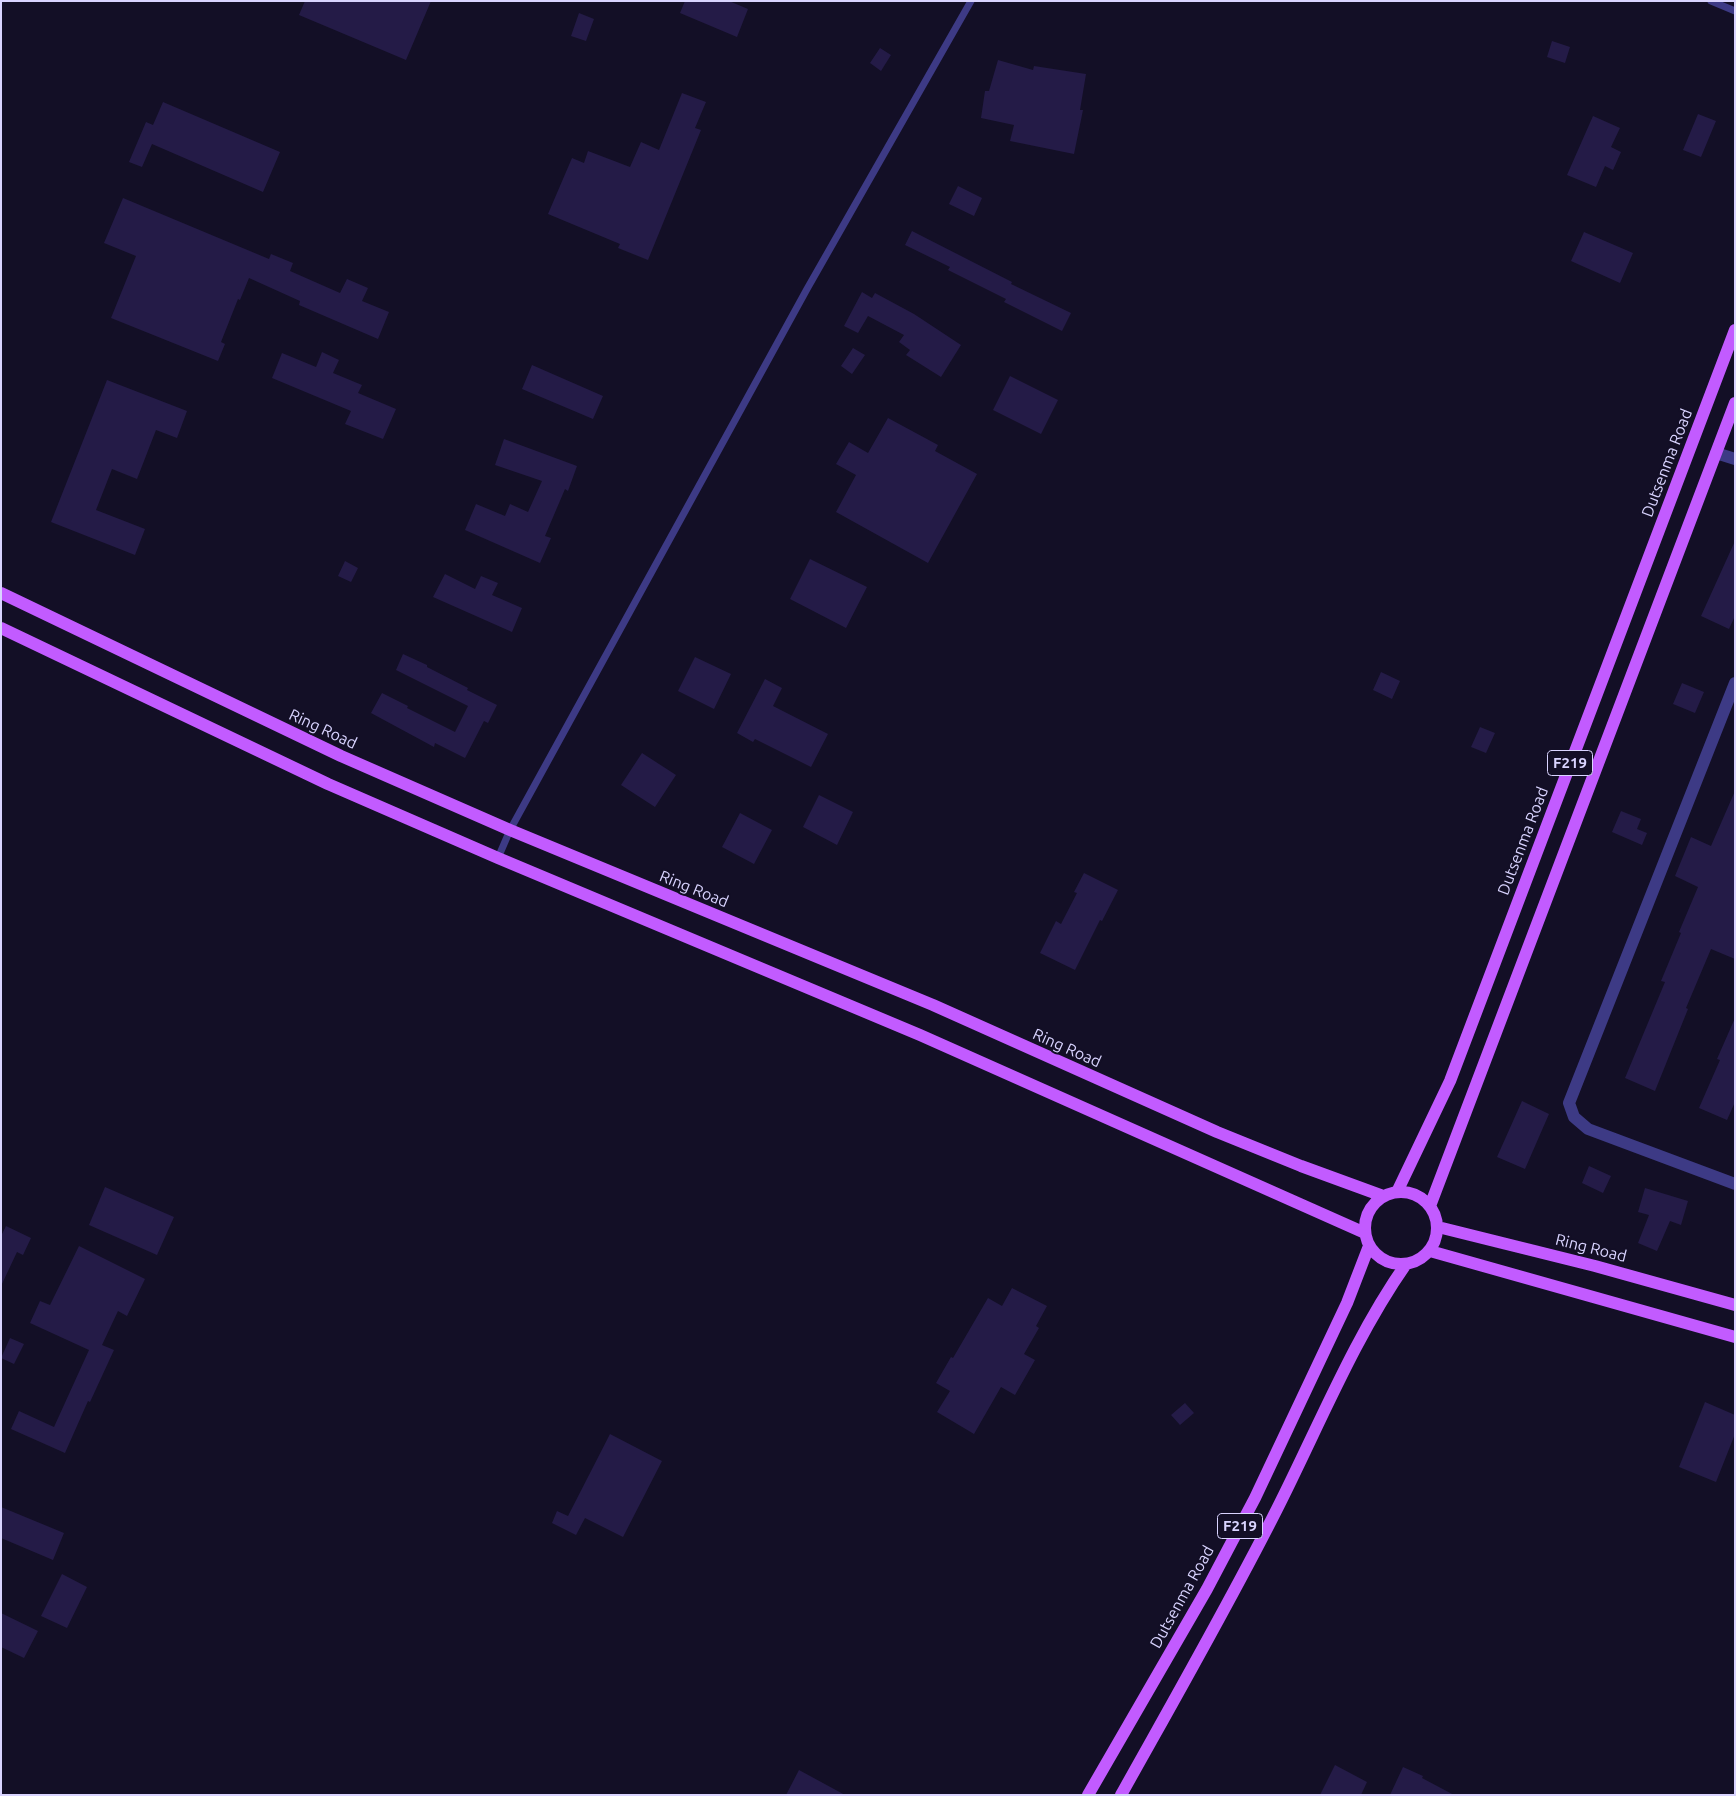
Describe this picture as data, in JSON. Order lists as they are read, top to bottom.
{
  "streets": {
    "main road": ["Dutsenma Road", "Ring Road", "F219"]
  },
  "crossings": [
    ["Dutsenma Road", "Ring Road"],
    ["Dutsenma Road", "F219"],
    ["Ring Road", "F219"]
  ]
}
